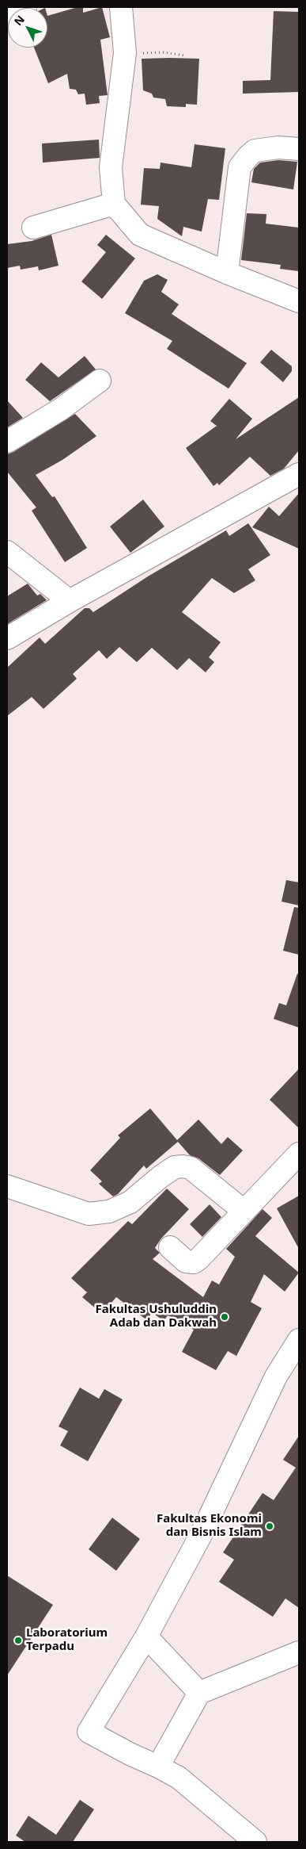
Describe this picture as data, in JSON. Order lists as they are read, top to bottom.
{
  "places": ["Fakultas Ushuluddin Adab dan Dakwah", "Fakultas Ekonomi dan Bisnis Islam", "Laboratorium Terpadu"],
  "north": "top left"
}
